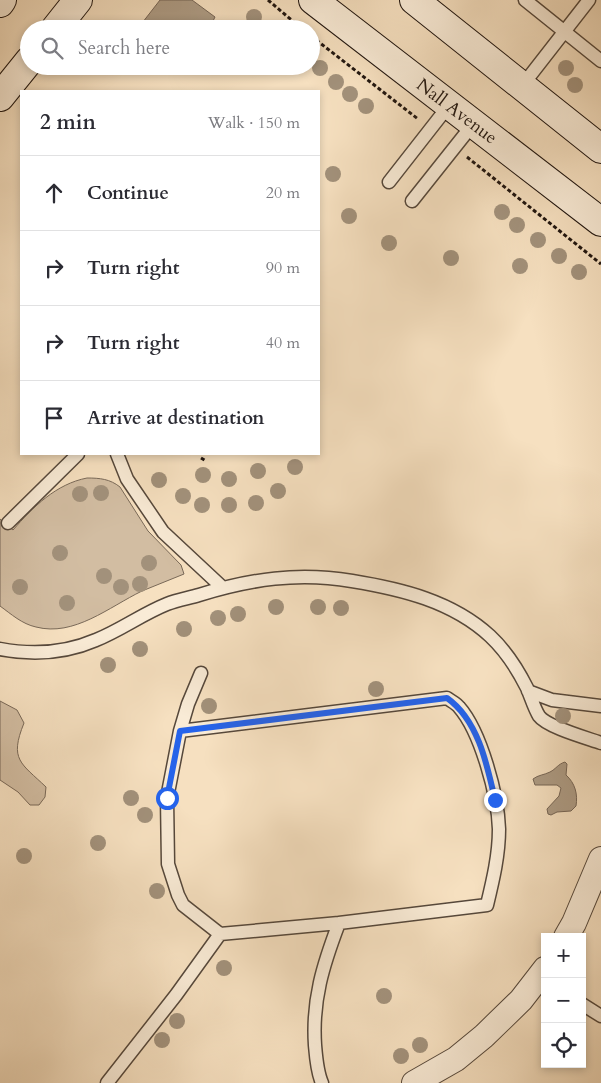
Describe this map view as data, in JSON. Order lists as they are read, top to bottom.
{
  "streets": {
    "main road": ["Nall Avenue"]
  },
  "page": {
    "search": "Search here",
    "heading": ["2 min", "Walk · 150 m"],
    "list": [
      ["Continue", "20 m"],
      ["Turn right", "90 m"],
      ["Turn right", "40 m"],
      "Arrive at destination"
    ],
    "map_buttons": ["+", "−"]
  }
}
